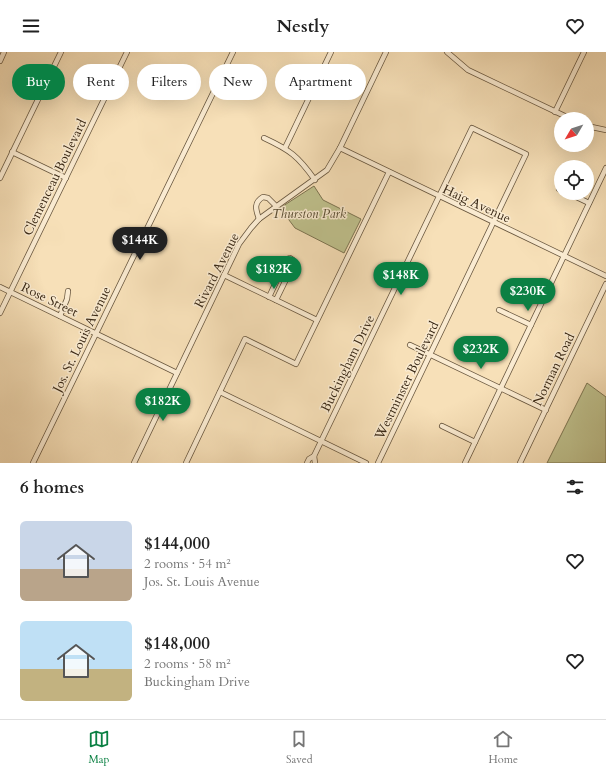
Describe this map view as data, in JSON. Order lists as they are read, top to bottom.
{
  "streets": {
    "street": [
      "Clemenceau Boulevard",
      "Haig Avenue",
      "Rivard Avenue",
      "Rose Street",
      "Jos. St. Louis Avenue",
      "Buckingham Drive",
      "Norman Road",
      "Westminster Boulevard"
    ]
  },
  "crossings": [
    ["Clemenceau Boulevard", "Rose Street"],
    ["Haig Avenue", "Rivard Avenue"],
    ["Haig Avenue", "Buckingham Drive"],
    ["Haig Avenue", "Westminster Boulevard"],
    ["Rivard Avenue", "Rose Street"],
    ["Rose Street", "Jos. St. Louis Avenue"],
    ["Buckingham Drive", "Westminster Boulevard"]
  ],
  "parks": ["Thurston Park"],
  "north": "bottom left",
  "page": {
    "header": "Nestly",
    "chip": [
      "Buy",
      "Rent",
      "Filters",
      "New",
      "Apartment"
    ],
    "price": [
      "$144K",
      "$182K",
      "$148K",
      "$230K",
      "$232K",
      "$182K"
    ],
    "heading": "6 homes",
    "list": [
      {
        "name": "$144,000",
        "note": "2 rooms · 54 m² · Jos. St. Louis Avenue"
      },
      {
        "name": "$148,000",
        "note": "2 rooms · 58 m² · Buckingham Drive"
      }
    ],
    "tabs": ["Map", "Saved", "Home"]
  }
}
